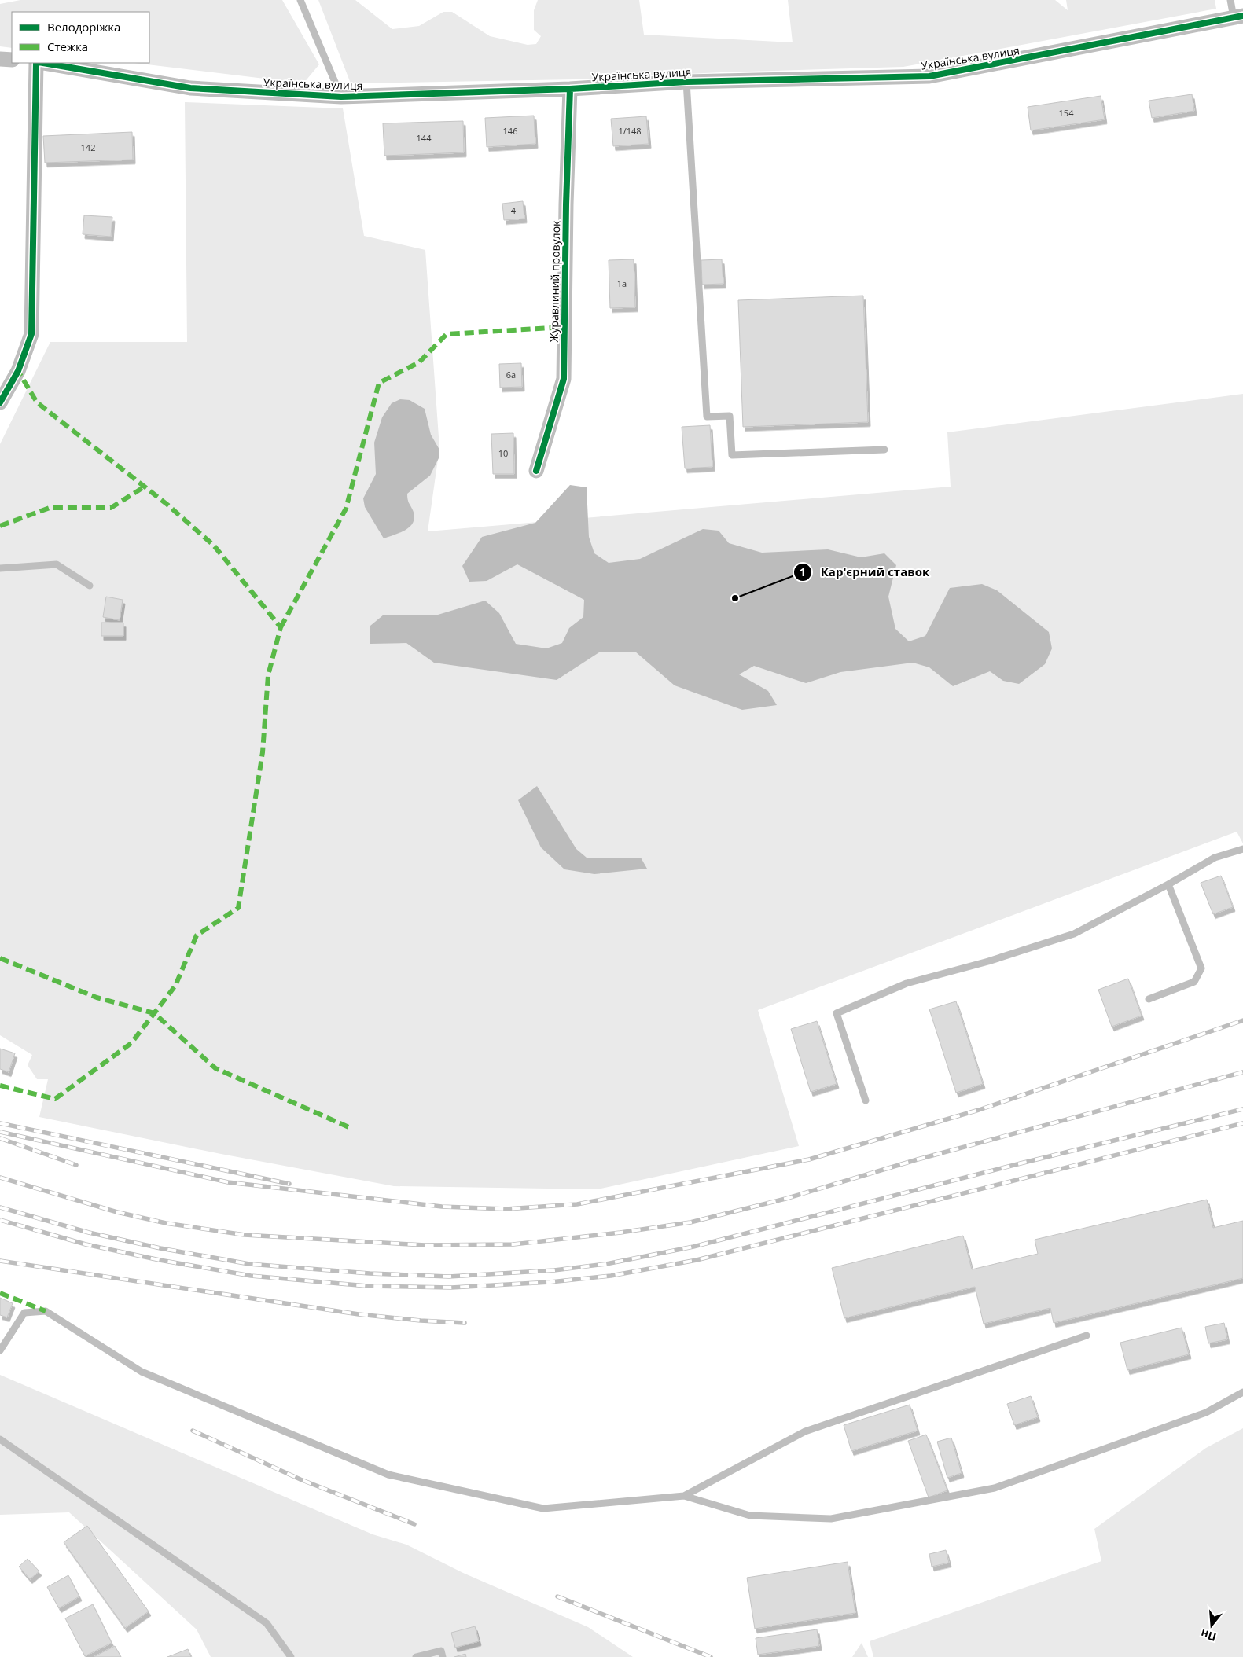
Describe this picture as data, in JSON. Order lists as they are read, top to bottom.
{
  "streets": {
    "street": ["Українська вулиця", "Журавлиний провулок"]
  },
  "crossings": [
    ["Українська вулиця", "Журавлиний провулок"]
  ],
  "places": ["Кар'єрний ставок"],
  "house_numbers": [
    "154",
    "146",
    "1/148",
    "144",
    "142",
    "4",
    "1а",
    "6а",
    "10"
  ],
  "legend": ["Велодоріжка", "Стежка"],
  "north": "bottom"
}
